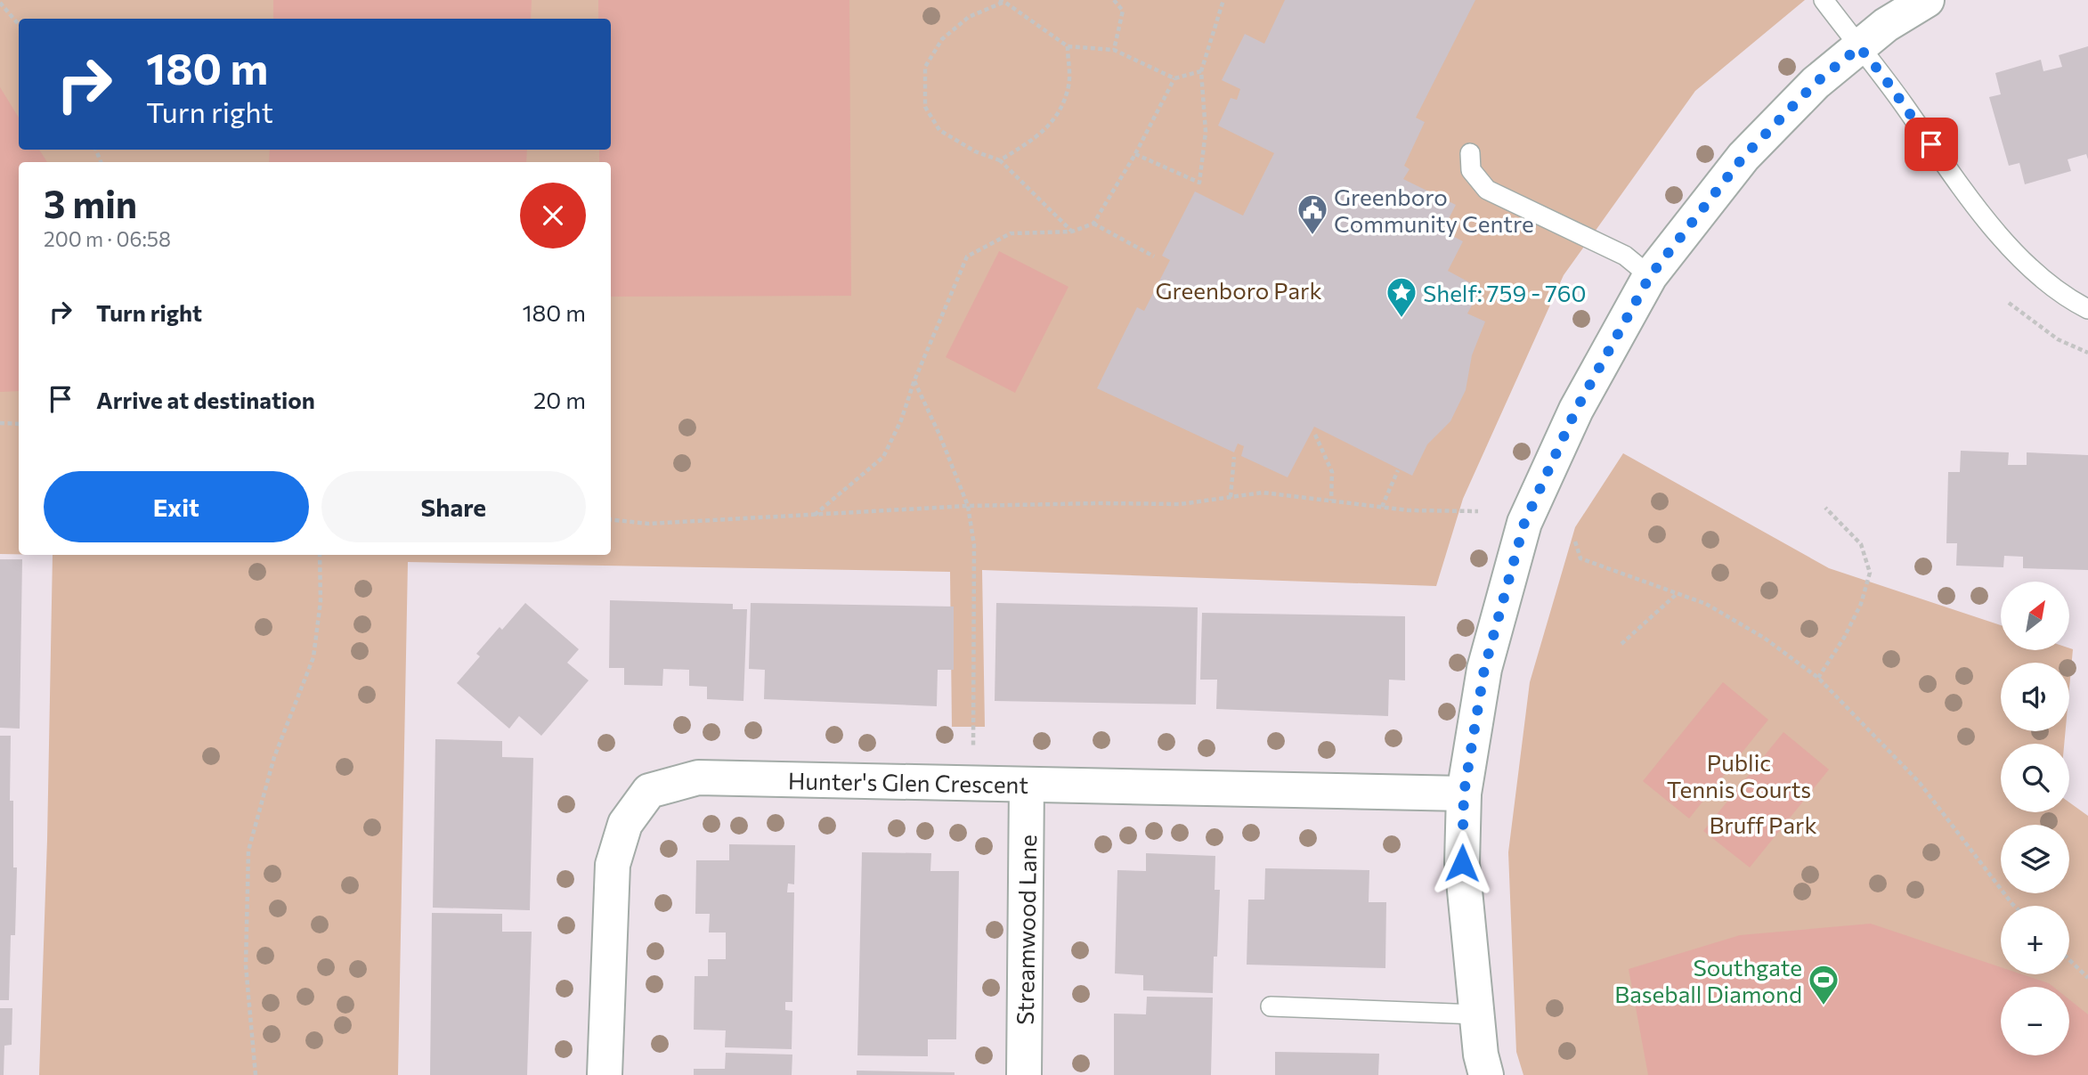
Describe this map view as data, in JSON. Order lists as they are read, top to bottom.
{
  "streets": {
    "street": ["Hunter's Glen Crescent", "Streamwood Lane"]
  },
  "crossings": [
    ["Hunter's Glen Crescent", "Streamwood Lane"]
  ],
  "parks": ["Greenboro Park", "Public Tennis Courts", "Bruff Park"],
  "places": {
    "public building": ["Greenboro Community Centre"],
    "place": ["Shelf: 759 - 760"],
    "sports": ["Southgate Baseball Diamond"]
  },
  "north": "top right",
  "page": {
    "turn": ["180 m", "Turn right"],
    "heading": ["3 min", "200 m · 06:58"],
    "list": [
      {
        "name": "Turn right",
        "value": "180 m"
      },
      {
        "name": "Arrive at destination",
        "value": "20 m"
      }
    ],
    "buttons": ["Exit", "Share"],
    "map_buttons": ["+", "−"]
  }
}
